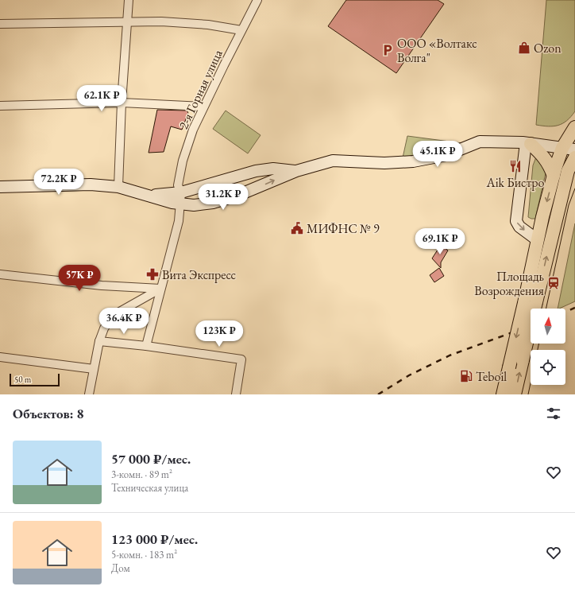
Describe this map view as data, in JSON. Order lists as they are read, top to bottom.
{
  "streets": {
    "street": ["2-я Горная улица"]
  },
  "places": {
    "shop": ["Ozon"],
    "parking": ["ООО «Волтакс Волга\""],
    "restaurant": ["Aik Бистро"],
    "public building": ["МИФНС № 9"],
    "pharmacy": ["Вита Экспресс"],
    "station": ["Площадь Возрождения"],
    "fuel station": ["Teboil"]
  },
  "scale_bar": "50 m",
  "north": "top",
  "page": {
    "price": [
      "62.1K ₽",
      "45.1K ₽",
      "72.2K ₽",
      "31.2K ₽",
      "69.1K ₽",
      "57K ₽",
      "36.4K ₽",
      "123K ₽"
    ],
    "scale": "50 m",
    "heading": "Объектов: 8",
    "list": [
      {
        "name": "57 000 ₽/мес.",
        "note": "3-комн. · 89 m² · Техническая улица"
      },
      {
        "name": "123 000 ₽/мес.",
        "note": "5-комн. · 183 m² · Дом"
      }
    ]
  }
}
